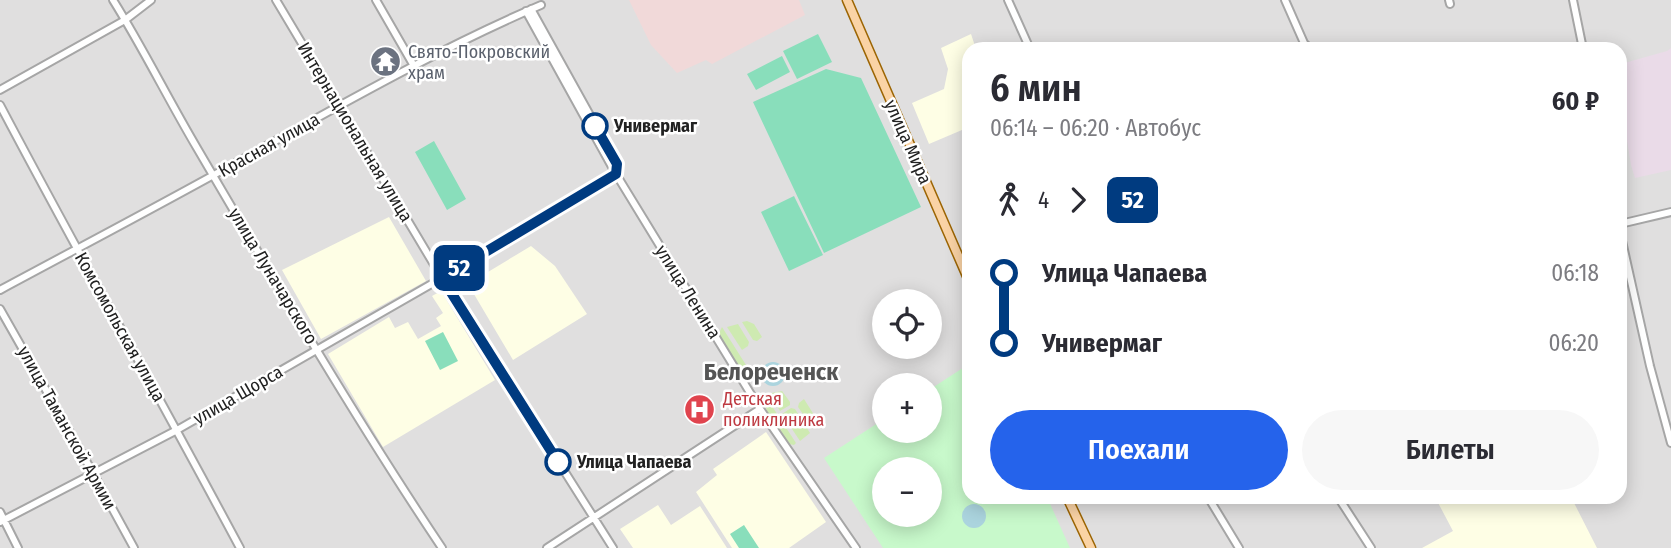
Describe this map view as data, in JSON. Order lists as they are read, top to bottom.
{
  "streets": {
    "main road": ["улица Мира"],
    "street": [
      "Интернациональная улица",
      "Красная улица",
      "улица Луначарского",
      "улица Ленина",
      "Комсомольская улица",
      "улица Щорса",
      "улица Таманской Армии"
    ]
  },
  "crossings": [
    ["Интернациональная улица", "Красная улица"],
    ["Интернациональная улица", "улица Щорса"],
    ["Красная улица", "улица Луначарского"],
    ["Красная улица", "улица Ленина"],
    ["Красная улица", "Комсомольская улица"],
    ["улица Луначарского", "улица Щорса"],
    ["улица Ленина", "улица Щорса"],
    ["Комсомольская улица", "улица Щорса"],
    ["улица Щорса", "улица Таманской Армии"]
  ],
  "districts": ["Белореченск"],
  "places": {
    "temple": ["Свято-Покровский храм"],
    "other": ["Универмаг", "Улица Чапаева"],
    "hospital": ["Детская поликлиника"]
  },
  "lines": ["bus line 52"],
  "page": {
    "on_map": "52",
    "heading": ["6 мин", "06:14 – 06:20 · Автобус", "60 ₽"],
    "legs": ["4", "52"],
    "list": [
      {
        "name": "Улица Чапаева",
        "value": "06:18"
      },
      {
        "name": "Универмаг",
        "value": "06:20"
      }
    ],
    "map_buttons": ["+", "−"],
    "buttons": ["Поехали", "Билеты"]
  }
}
